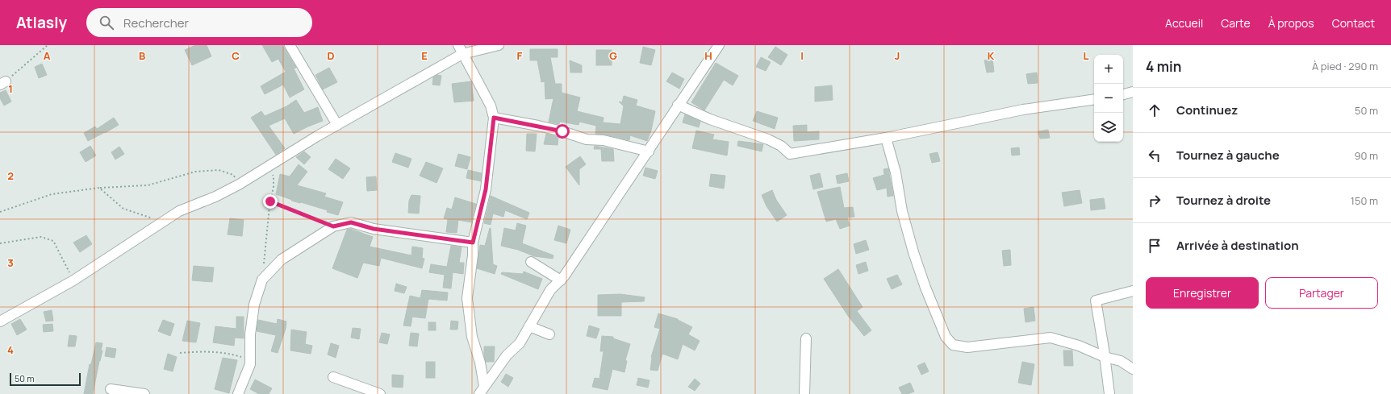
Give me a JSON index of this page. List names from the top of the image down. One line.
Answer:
{"scale_bar":"50 m","page":{"header":"Atlasly","search":"Rechercher","nav":["Accueil","Carte","À propos","Contact"],"heading":["4 min","À pied · 290 m"],"map_buttons":["+","−"],"list":[["Continuez","50 m"],["Tournez à gauche","90 m"],["Tournez à droite","150 m"],"Arrivée à destination"],"buttons":["Enregistrer","Partager"],"scale":"50 m"},"grid":{"columns":["A","B","C","D","E","F","G","H","I","J","K","L"],"rows":["1","2","3","4"]}}
